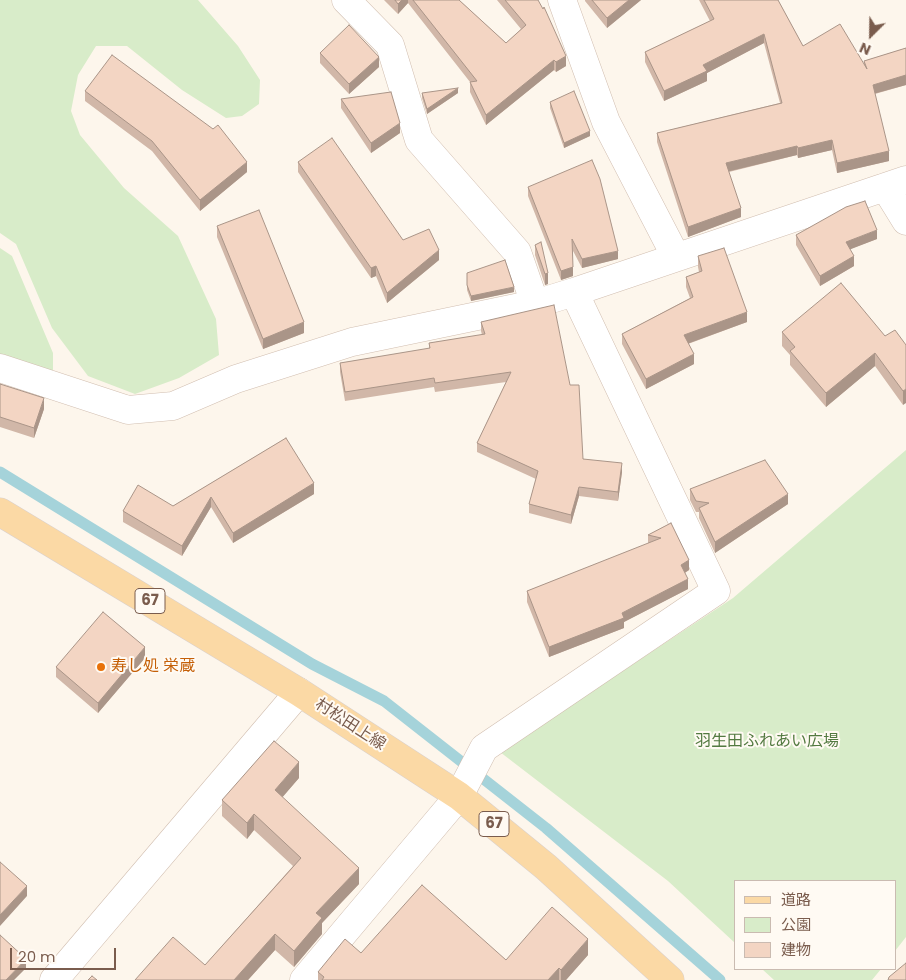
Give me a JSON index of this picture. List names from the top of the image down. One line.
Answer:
{"streets":{"main road":["67","村松田上線"]},"parks":["羽生田ふれあい広場"],"places":["寿し処 栄蔵"],"legend":["道路","公園","建物"],"scale_bar":"20 m","north":"bottom left"}
